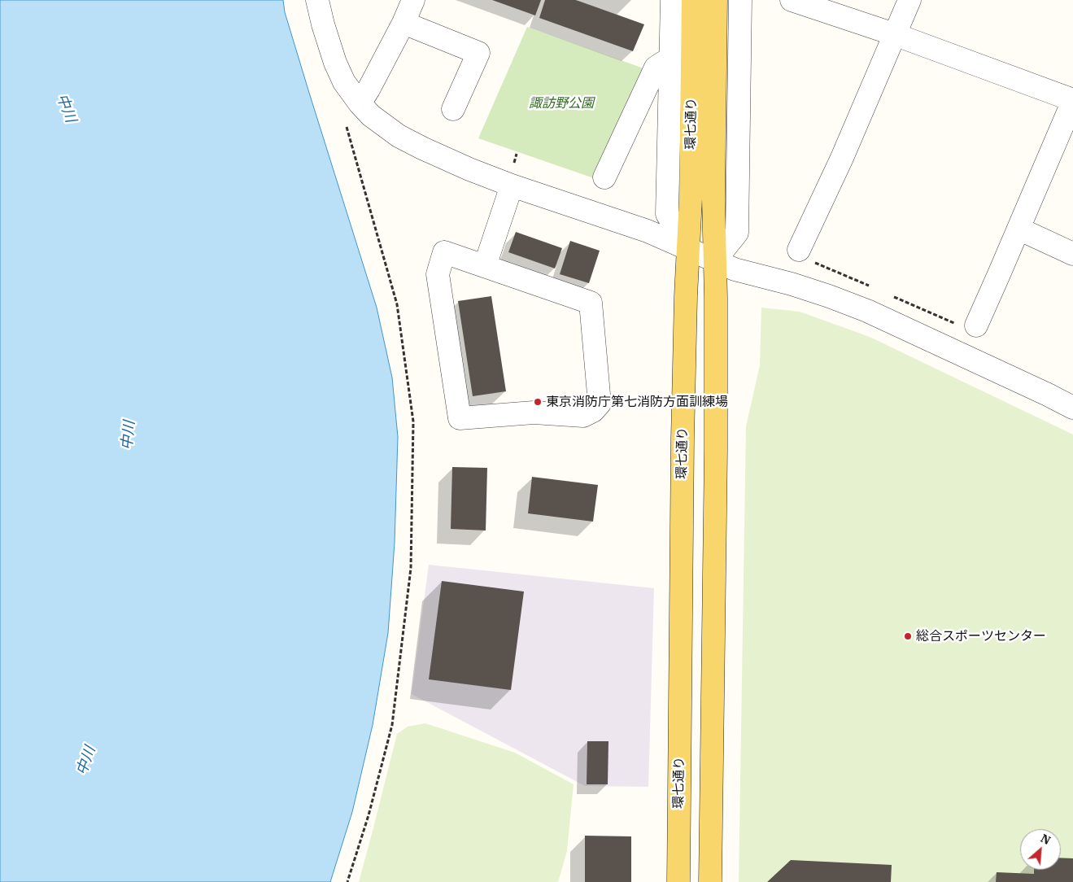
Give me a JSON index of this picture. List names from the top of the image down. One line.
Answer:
{"streets":{"main road":["環七通り"]},"water":["中川"],"parks":["諏訪野公園"],"places":["東京消防庁第七消防方面訓練場","総合スポーツセンター"],"north":"top right"}
